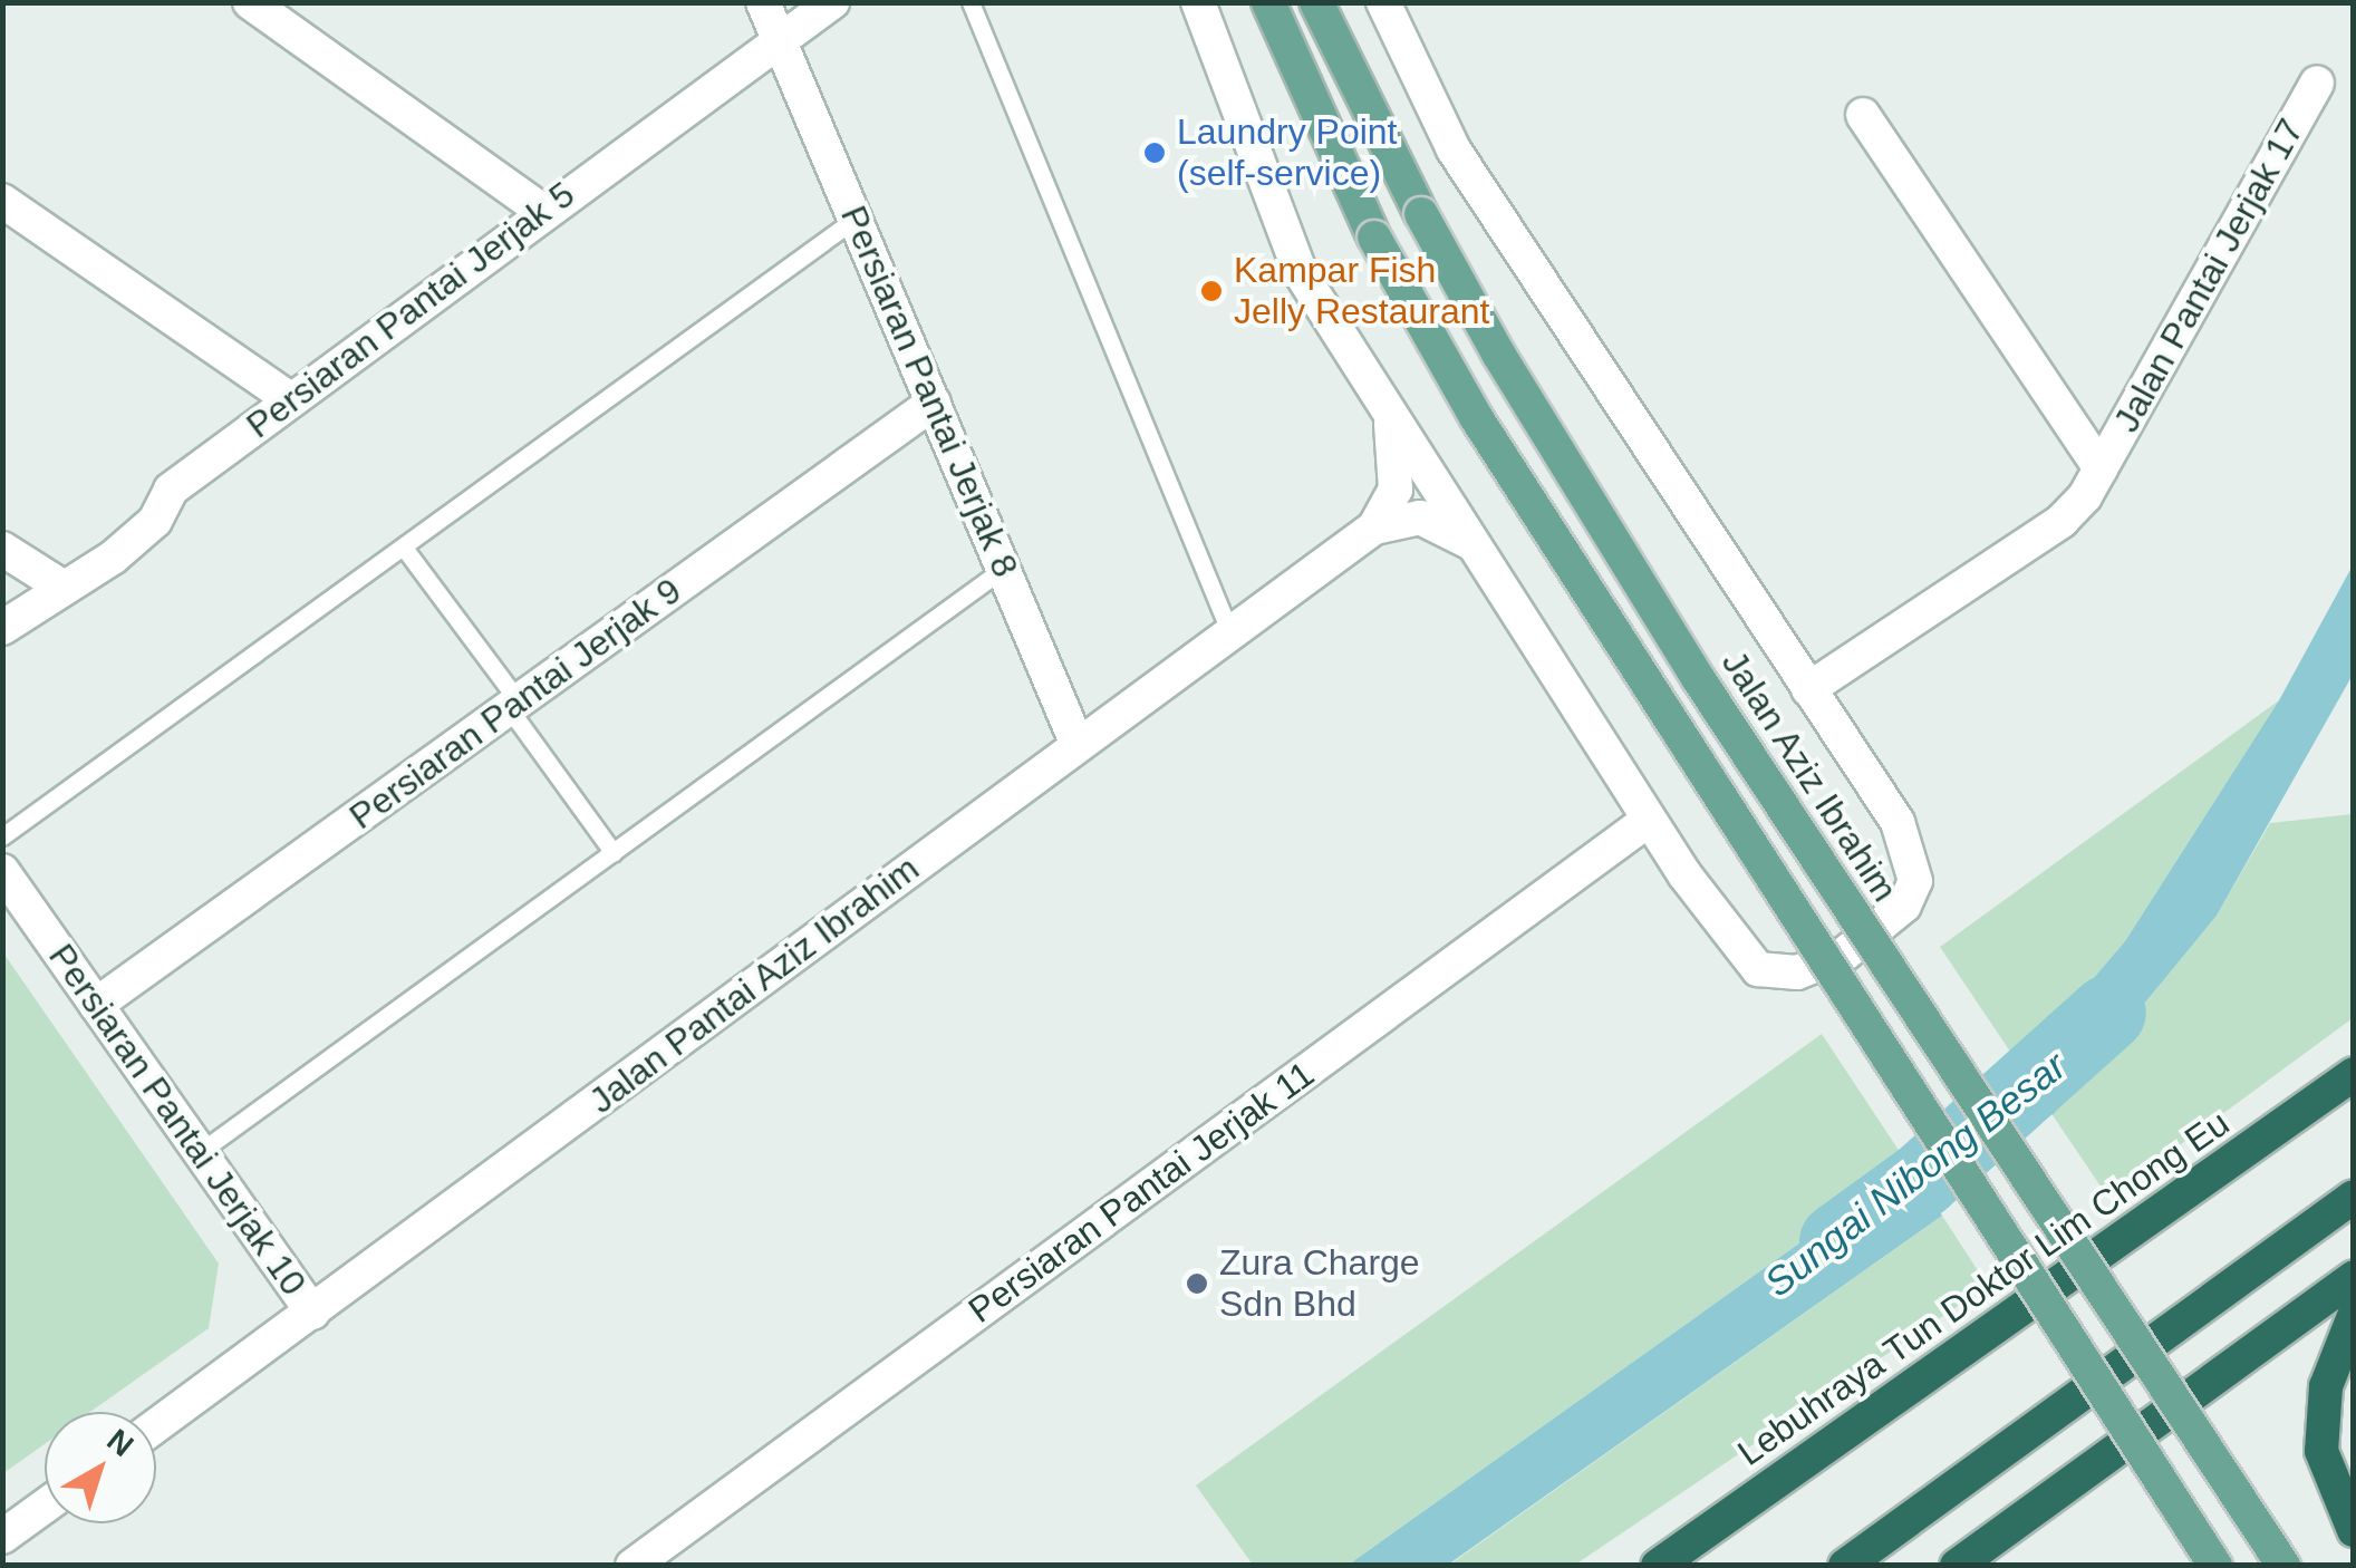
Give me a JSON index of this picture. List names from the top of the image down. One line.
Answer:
{"streets":{"highway":["Lebuhraya Tun Doktor Lim Chong Eu"],"main road":["Jalan Aziz Ibrahim"],"street":["Jalan Pantai Jerjak 17","Persiaran Pantai Jerjak 5","Persiaran Pantai Jerjak 8","Persiaran Pantai Jerjak 9","Jalan Pantai Aziz Ibrahim","Persiaran Pantai Jerjak 10","Persiaran Pantai Jerjak 11"]},"crossings":[["Persiaran Pantai Jerjak 5","Persiaran Pantai Jerjak 8"],["Persiaran Pantai Jerjak 8","Persiaran Pantai Jerjak 9"],["Persiaran Pantai Jerjak 8","Jalan Pantai Aziz Ibrahim"],["Persiaran Pantai Jerjak 9","Persiaran Pantai Jerjak 10"],["Jalan Pantai Aziz Ibrahim","Persiaran Pantai Jerjak 10"]],"water":["Sungai Nibong Besar"],"places":["Laundry Point (self-service)","Kampar Fish Jelly Restaurant","Zura Charge Sdn Bhd"],"north":"top right"}
